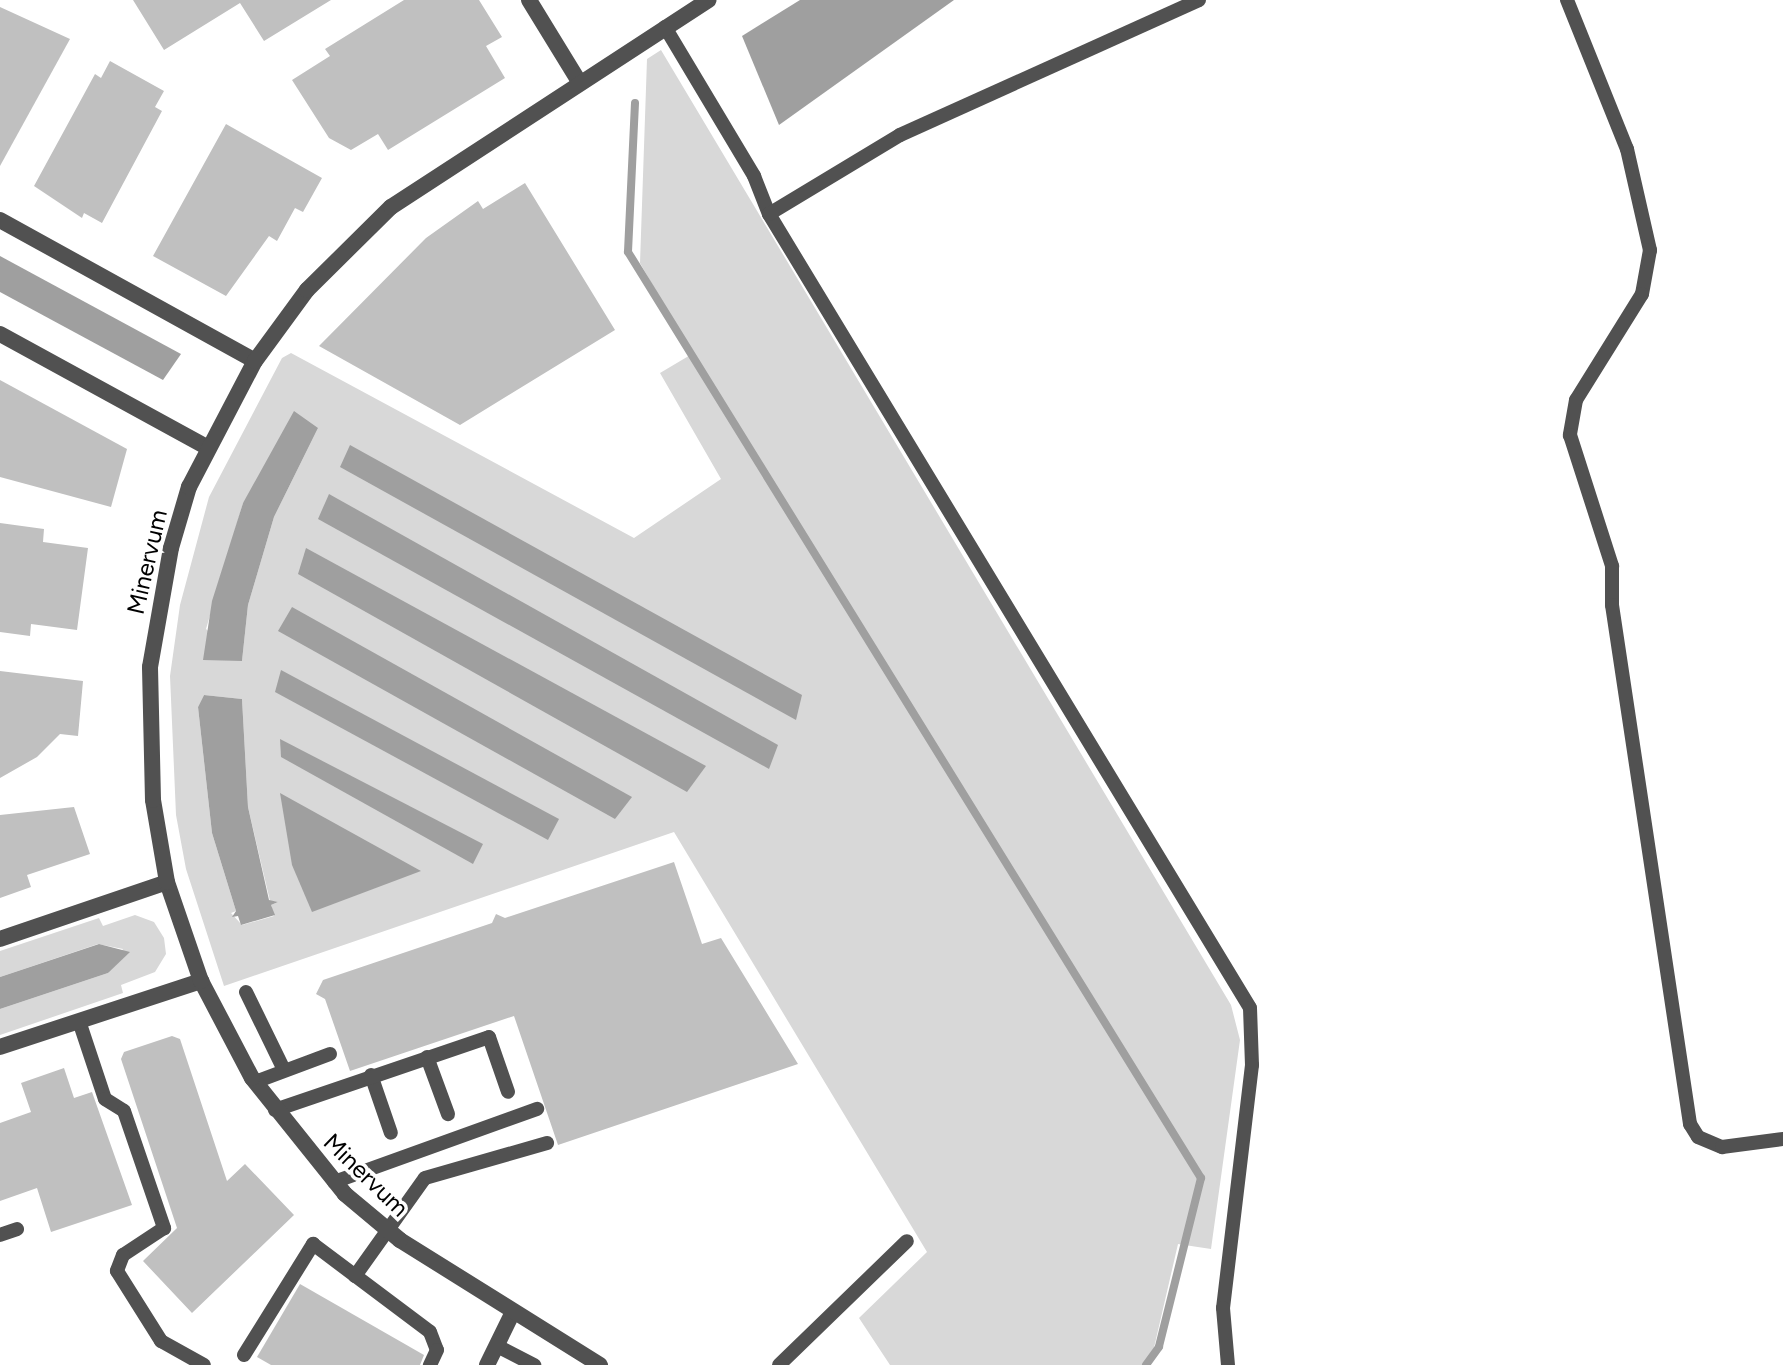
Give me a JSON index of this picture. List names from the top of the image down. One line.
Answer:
{"streets":{"street":["Minervum"]}}
